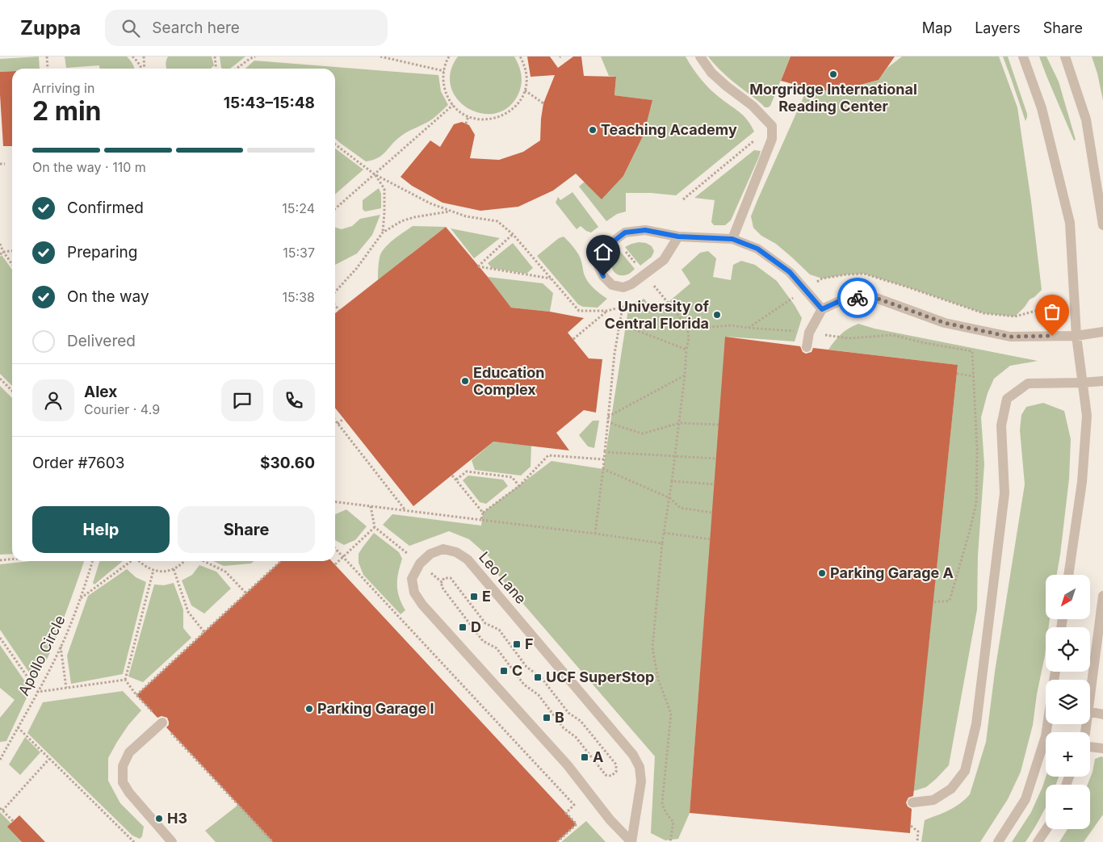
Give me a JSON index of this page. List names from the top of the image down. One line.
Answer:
{"streets":{"street":["Leo Lane"],"path":["Apollo Circle"]},"places":{"other":["Morgridge International Reading Center","Teaching Academy","University of Central Florida","Education Complex","Parking Garage A","Parking Garage I","H3"],"transit":["E","D","F","C","UCF SuperStop","B","A"]},"north":"bottom left","page":{"header":"Zuppa","search":"Search here","nav":["Map","Layers","Share"],"heading":["2 min","Arriving in","15:43–15:48"],"panel":["Alex","Courier · 4.9","Order #7603","$30.60"],"bar":"On the way · 110 m","list":[["Confirmed","15:24"],["Preparing","15:37"],["On the way","15:38"],"Delivered"],"buttons":["Help","Share"],"map_buttons":["+","−"]}}
